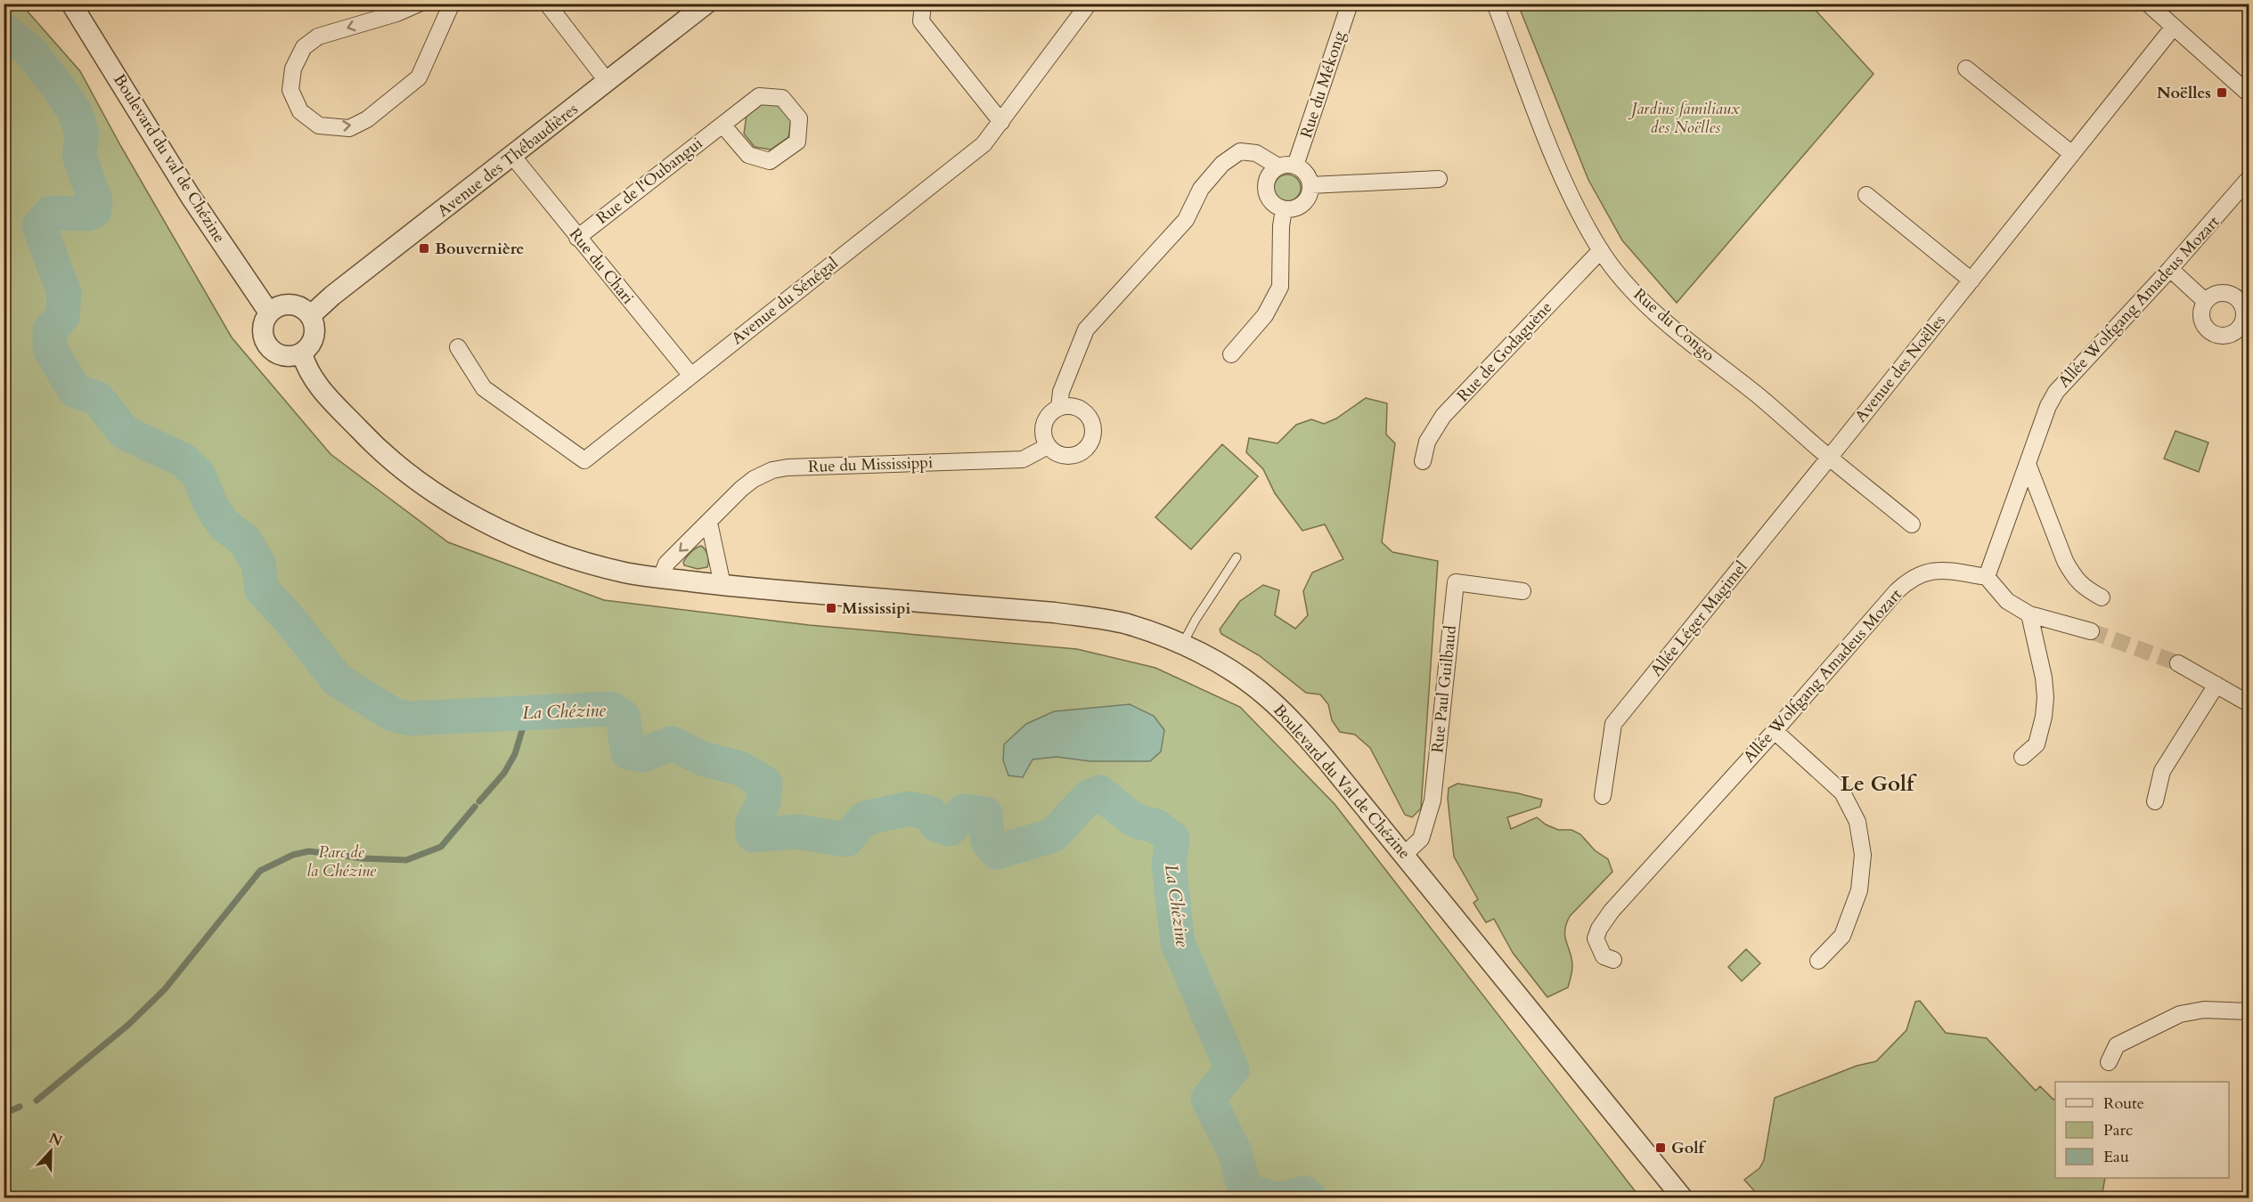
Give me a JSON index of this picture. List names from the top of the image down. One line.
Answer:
{"streets":{"street":["Rue du Mékong","Boulevard du val de Chézine","Avenue des Thébaudières","Rue de l'Oubangui","Rue du Chari","Avenue du Sénégal","Allée Wolfgang Amadeus Mozart","Rue du Congo","Rue de Godaguène","Avenue des Noëlles","Rue du Mississippi","Allée Léger Magimel","Rue Paul Guilbaud","Boulevard du Val de Chézine"]},"crossings":[["Boulevard du val de Chézine","Avenue des Thébaudières"],["Boulevard du val de Chézine","Boulevard du Val de Chézine"],["Avenue des Thébaudières","Rue du Chari"],["Avenue des Thébaudières","Boulevard du Val de Chézine"],["Rue de l'Oubangui","Rue du Chari"],["Rue du Chari","Avenue du Sénégal"],["Rue du Congo","Rue de Godaguène"],["Rue du Congo","Avenue des Noëlles"],["Rue du Congo","Allée Léger Magimel"],["Avenue des Noëlles","Allée Léger Magimel"],["Rue du Mississippi","Boulevard du Val de Chézine"],["Rue Paul Guilbaud","Boulevard du Val de Chézine"]],"districts":["Le Golf"],"water":["La Chézine"],"parks":["Jardins familiaux des Noëlles","Parc de la Chézine"],"places":{"transit":["Noëlles","Bouvernière","Mississipi","Golf"]},"legend":["Route","Parc","Eau"],"north":"top"}
